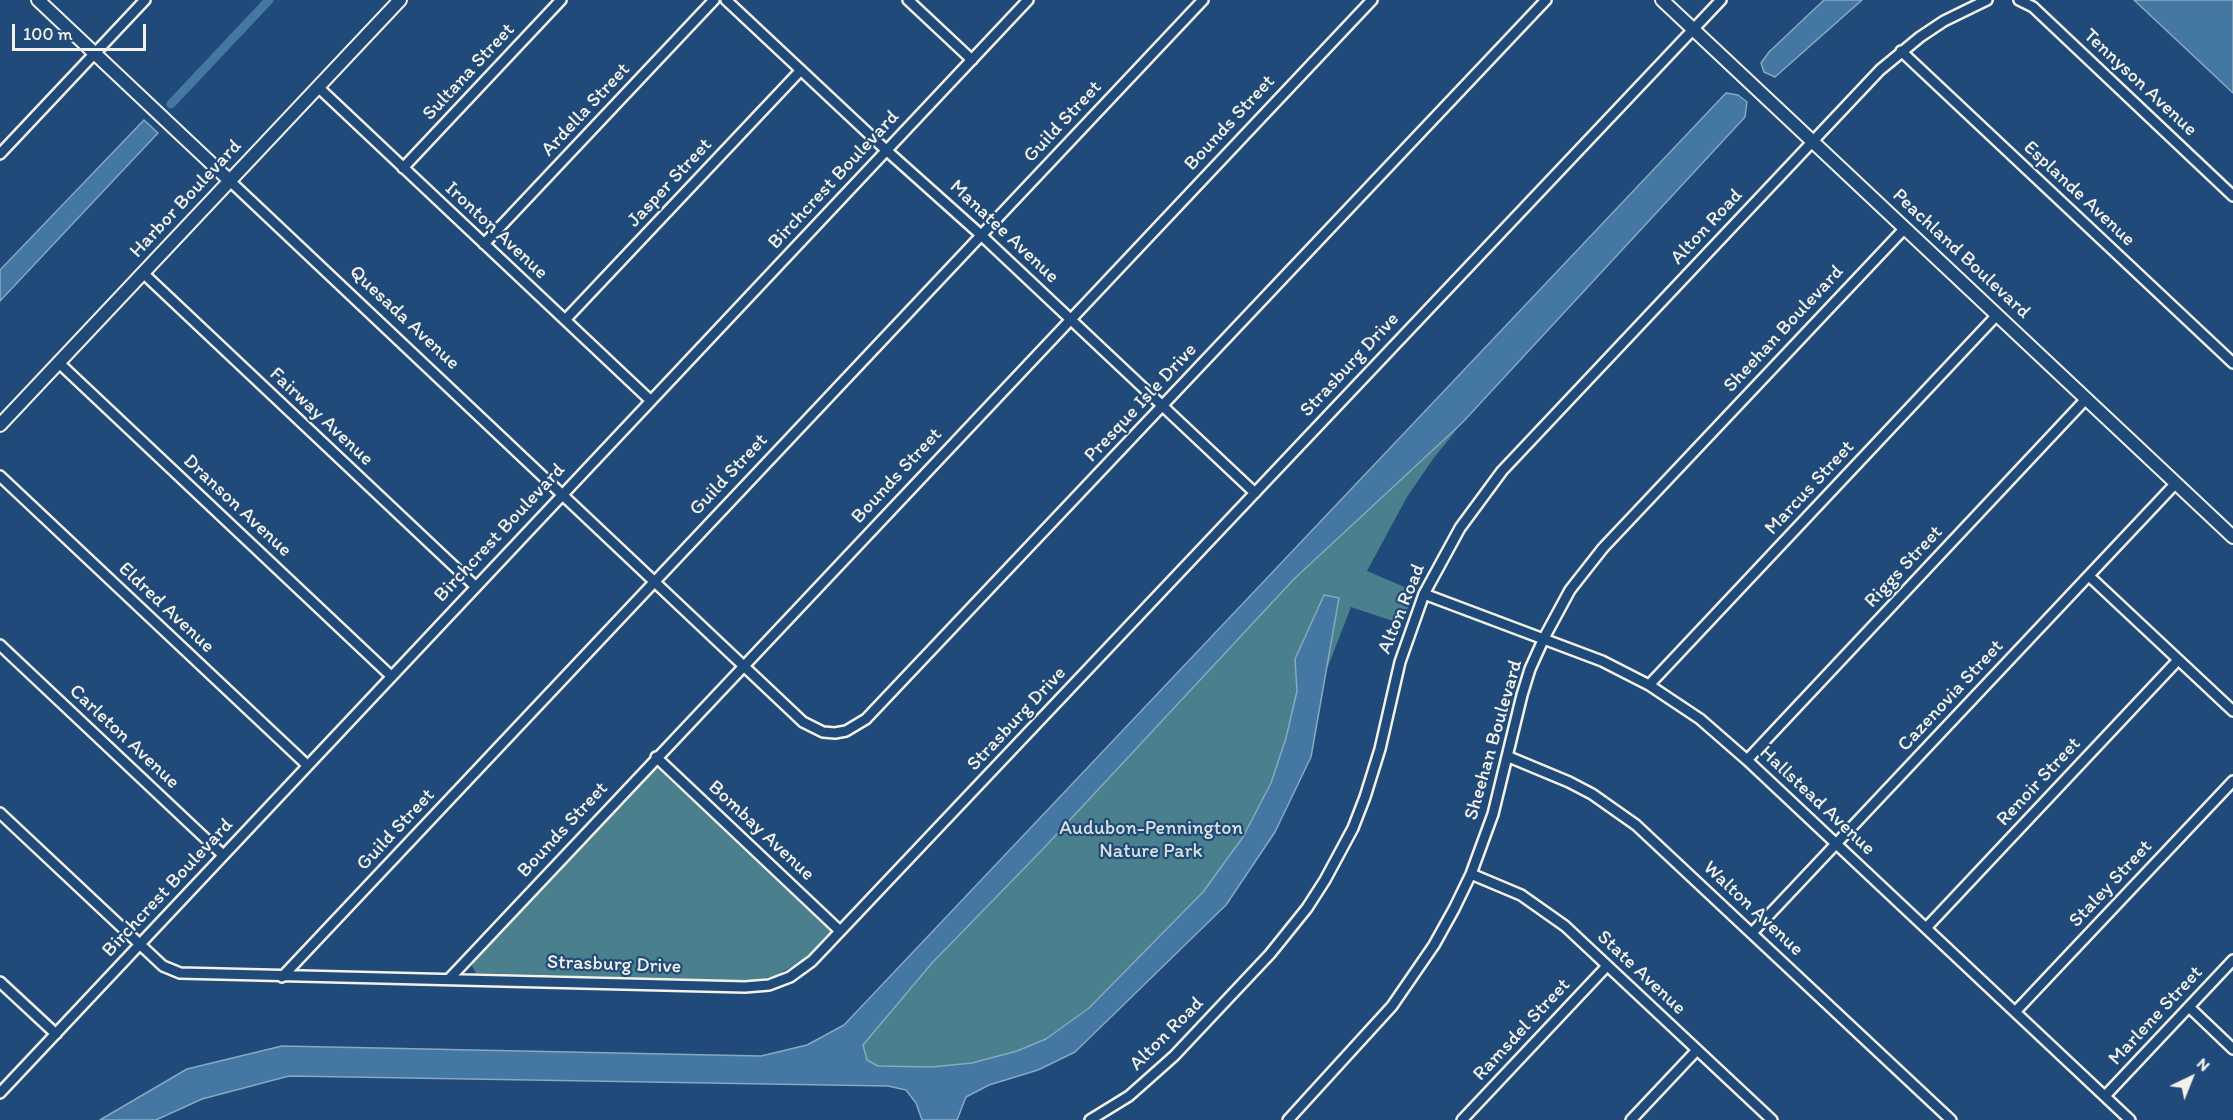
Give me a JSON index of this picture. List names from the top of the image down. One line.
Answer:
{"streets":{"street":["Sultana Street","Tennyson Avenue","Ardella Street","Guild Street","Bounds Street","Birchcrest Boulevard","Jasper Street","Esplande Avenue","Harbor Boulevard","Alton Road","Ironton Avenue","Manatee Avenue","Peachland Boulevard","Quesada Avenue","Sheehan Boulevard","Strasburg Drive","Presque Isle Drive","Fairway Avenue","Marcus Street","Dranson Avenue","Riggs Street","Eldred Avenue","Cazenovia Street","Carleton Avenue","Renoir Street","Hallstead Avenue","Bombay Avenue","Staley Street","Walton Avenue","State Avenue","Marlene Street","Ramsdel Street"]},"crossings":[["Sultana Street","Ironton Avenue"],["Ardella Street","Ironton Avenue"],["Guild Street","Manatee Avenue"],["Guild Street","Quesada Avenue"],["Guild Street","Strasburg Drive"],["Bounds Street","Manatee Avenue"],["Bounds Street","Quesada Avenue"],["Bounds Street","Strasburg Drive"],["Bounds Street","Presque Isle Drive"],["Bounds Street","Bombay Avenue"],["Birchcrest Boulevard","Ironton Avenue"],["Birchcrest Boulevard","Manatee Avenue"],["Birchcrest Boulevard","Quesada Avenue"],["Birchcrest Boulevard","Strasburg Drive"],["Birchcrest Boulevard","Fairway Avenue"],["Birchcrest Boulevard","Dranson Avenue"],["Birchcrest Boulevard","Eldred Avenue"],["Birchcrest Boulevard","Carleton Avenue"],["Jasper Street","Ironton Avenue"],["Jasper Street","Manatee Avenue"],["Harbor Boulevard","Ironton Avenue"],["Harbor Boulevard","Quesada Avenue"],["Harbor Boulevard","Fairway Avenue"],["Harbor Boulevard","Dranson Avenue"],["Alton Road","Peachland Boulevard"],["Alton Road","Hallstead Avenue"],["Manatee Avenue","Strasburg Drive"],["Manatee Avenue","Presque Isle Drive"],["Peachland Boulevard","Sheehan Boulevard"],["Peachland Boulevard","Strasburg Drive"],["Peachland Boulevard","Marcus Street"],["Peachland Boulevard","Riggs Street"],["Peachland Boulevard","Cazenovia Street"],["Quesada Avenue","Presque Isle Drive"],["Sheehan Boulevard","Hallstead Avenue"],["Sheehan Boulevard","Walton Avenue"],["Sheehan Boulevard","State Avenue"],["Strasburg Drive","Bombay Avenue"],["Marcus Street","Hallstead Avenue"],["Riggs Street","Hallstead Avenue"],["Cazenovia Street","Hallstead Avenue"],["Cazenovia Street","Walton Avenue"],["Renoir Street","Hallstead Avenue"],["Hallstead Avenue","Staley Street"],["Hallstead Avenue","Marlene Street"],["State Avenue","Ramsdel Street"]],"parks":["Audubon-Pennington Nature Park"],"scale_bar":"100 m","north":"top right"}
